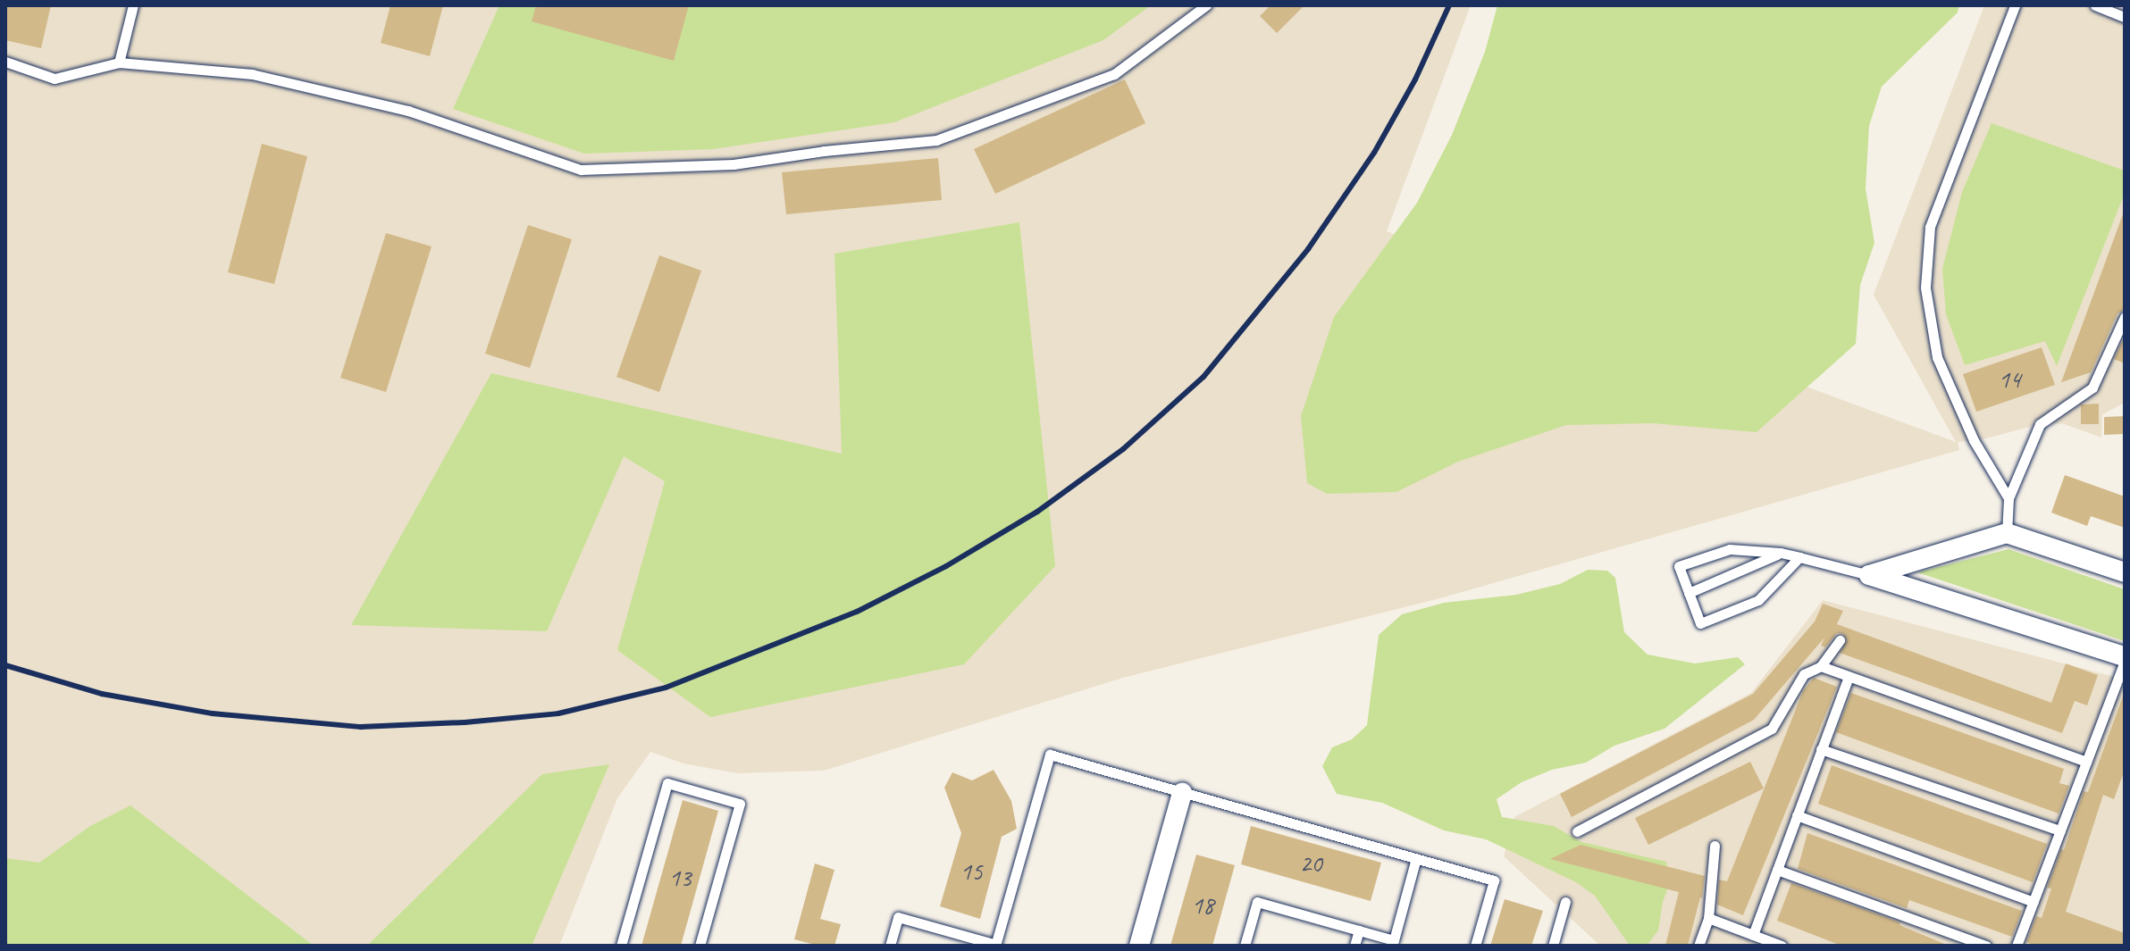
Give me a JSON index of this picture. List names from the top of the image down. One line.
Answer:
{"house_numbers":["14","20","15","13","18"]}
